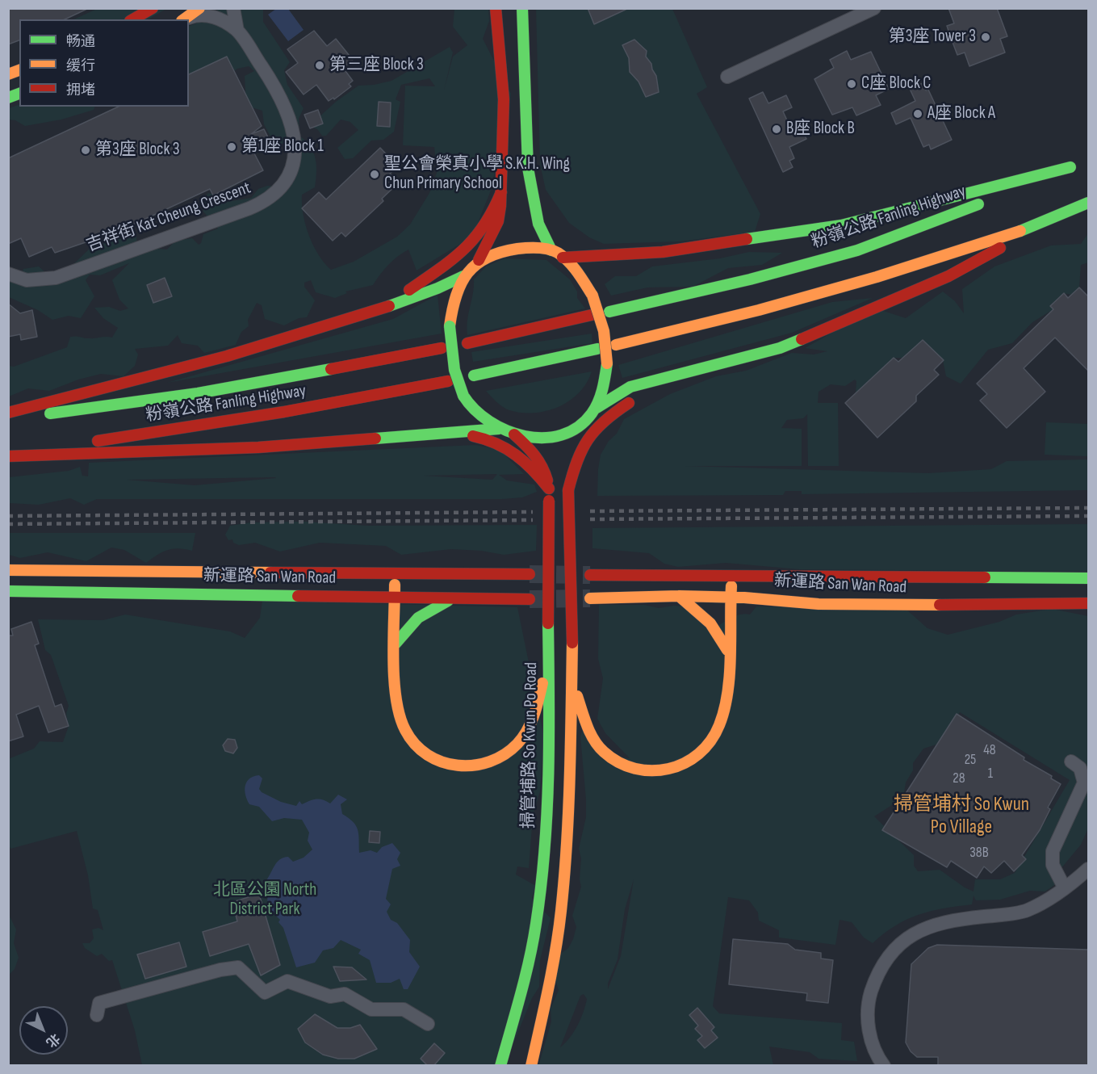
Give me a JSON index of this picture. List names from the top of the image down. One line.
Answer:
{"streets":{"main road":["粉嶺公路 Fanling Highway","新運路 San Wan Road","掃管埔路 So Kwun Po Road"],"street":["吉祥街 Kat Cheung Crescent"]},"districts":["掃管埔村 So Kwun Po Village"],"parks":["北區公園 North District Park"],"places":["第3座 Tower 3","第三座 Block 3","C座 Block C","A座 Block A","B座 Block B","第1座 Block 1","第3座 Block 3","聖公會榮真小學 S.K.H. Wing Chun Primary School"],"house_numbers":["48","25","1","28","38B"],"legend":["畅通","缓行","拥堵"],"north":"bottom right"}
